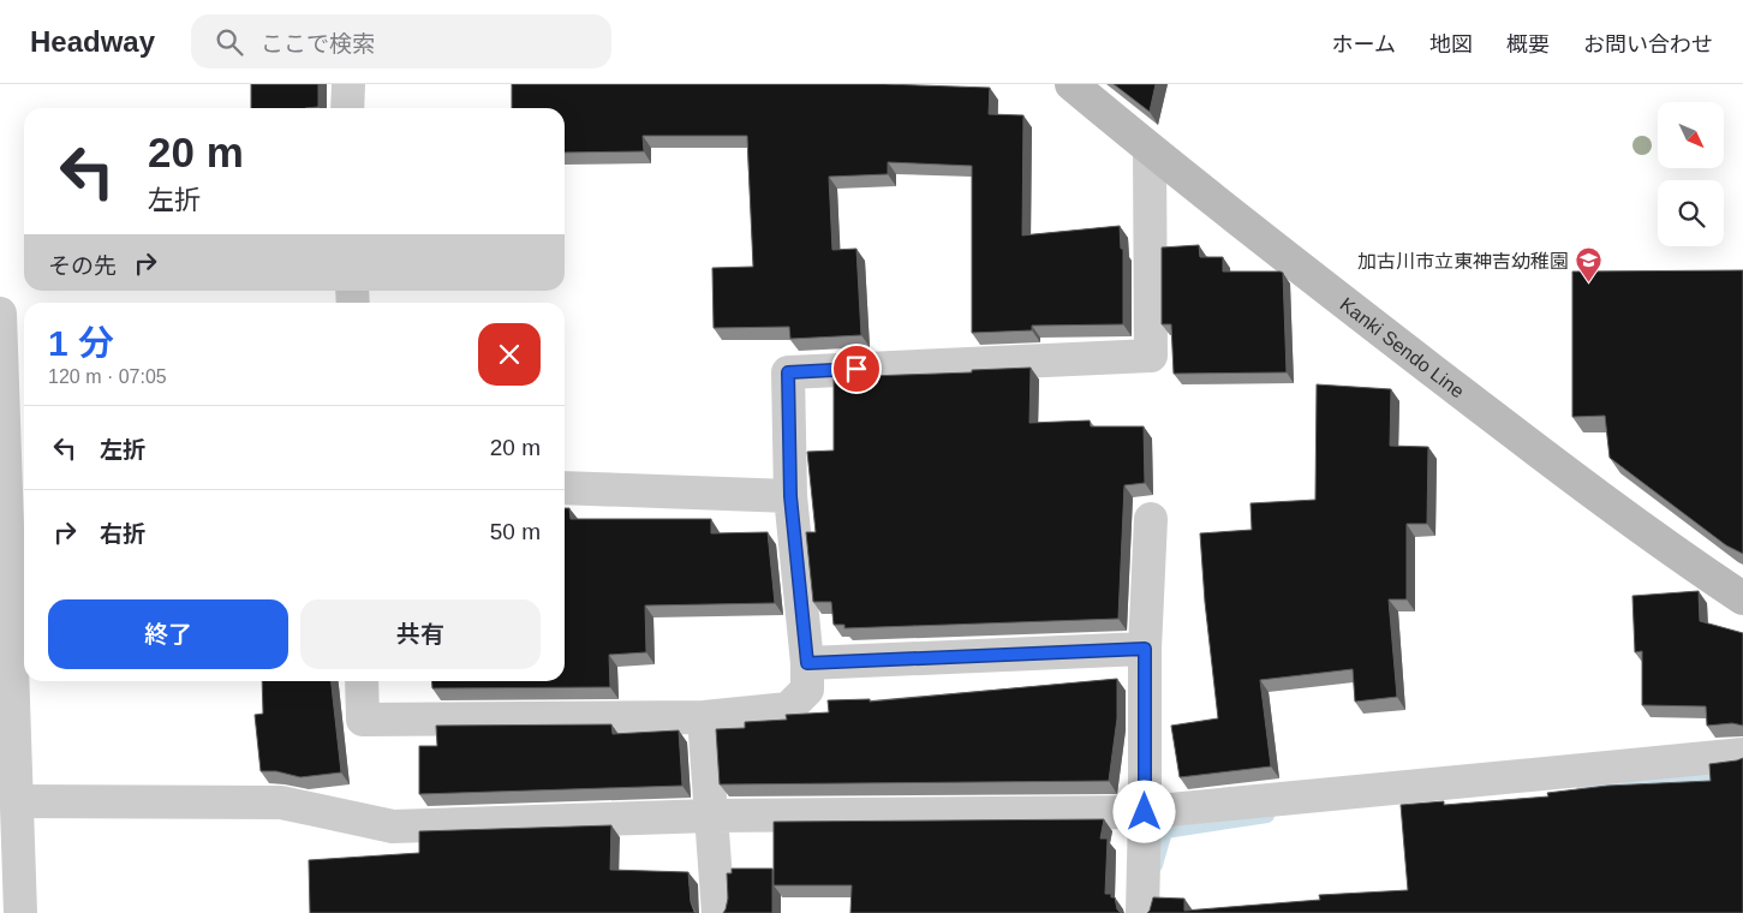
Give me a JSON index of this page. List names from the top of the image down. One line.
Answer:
{"streets":{"main road":["Kanki Sendo Line"]},"places":{"school or university":["加古川市立東神吉幼稚園"]},"north":"bottom right","page":{"header":"Headway","search":"ここで検索","nav":["ホーム","地図","概要","お問い合わせ"],"turn":["20 m","左折"],"then":"その先","heading":["1 分","120 m · 07:05"],"list":[{"name":"左折","value":"20 m"},{"name":"右折","value":"50 m"}],"buttons":["終了","共有"]}}
